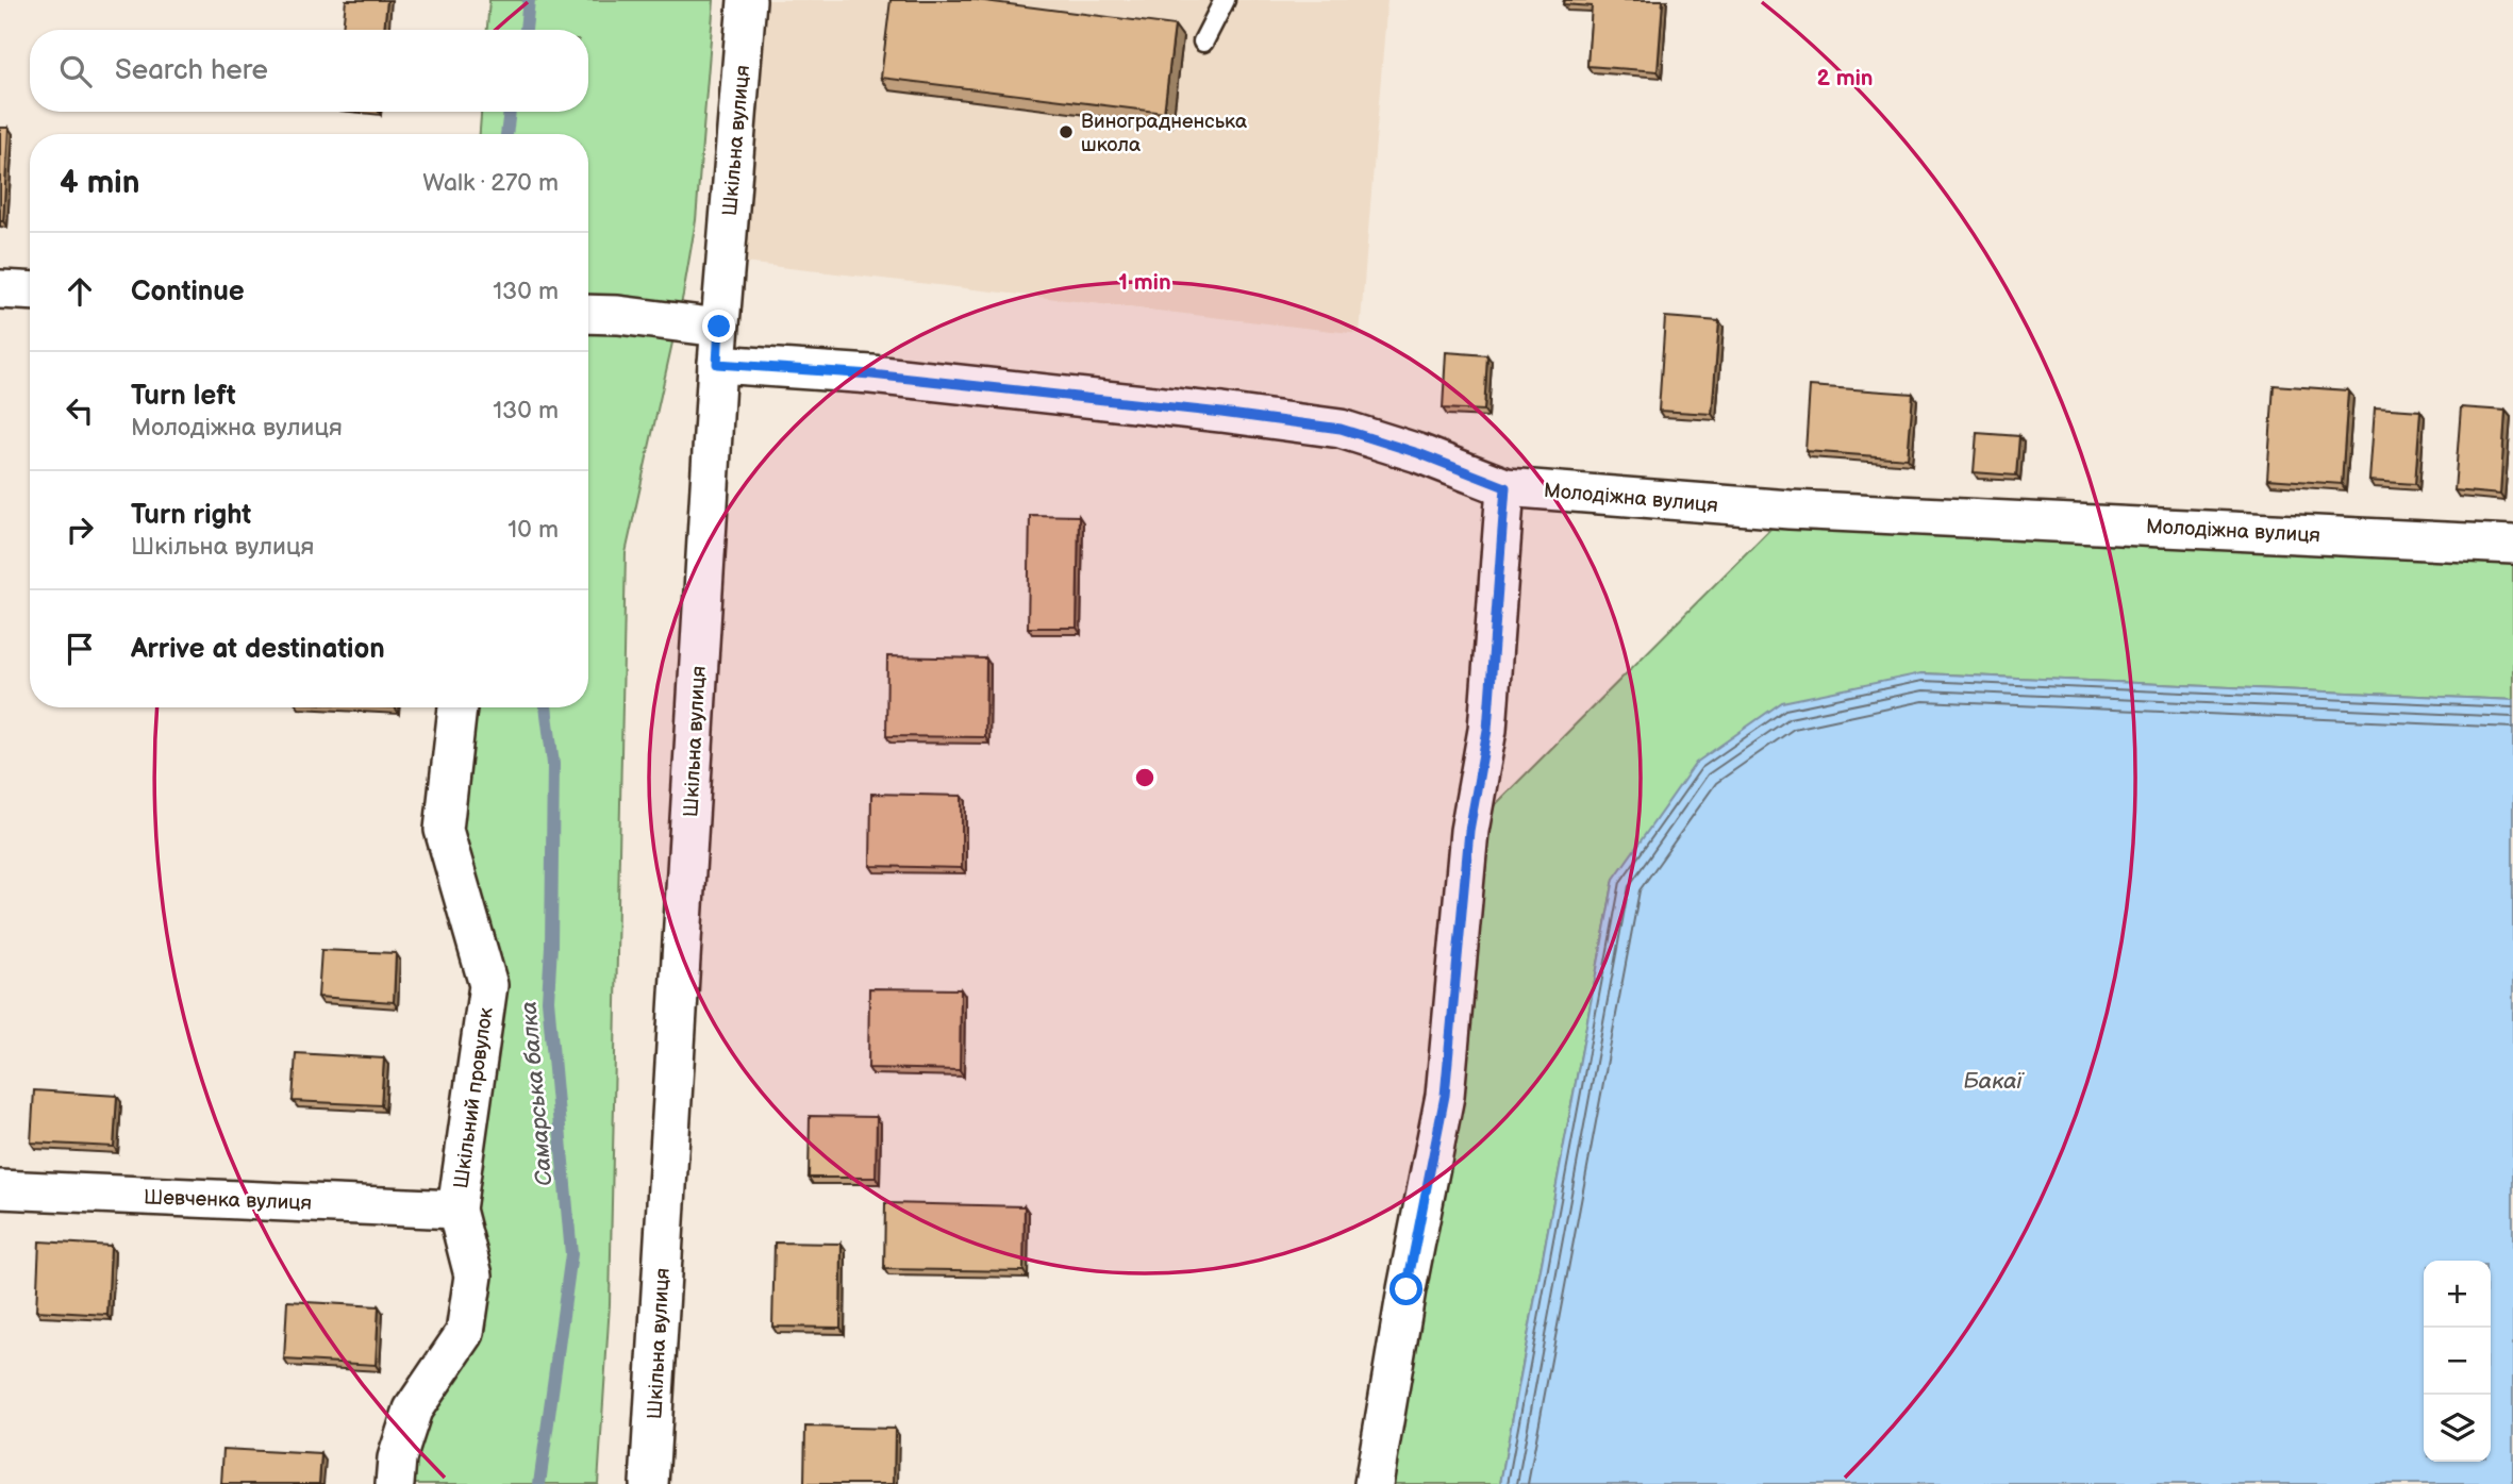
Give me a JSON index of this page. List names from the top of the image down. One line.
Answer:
{"streets":{"street":["Шкільна вулиця","Молодіжна вулиця","Шкільний провулок","Шевченка вулиця"]},"crossings":[["Шкільна вулиця","Молодіжна вулиця"],["Шкільний провулок","Шевченка вулиця"]],"water":["Бакаї","Самарська балка"],"places":["Виноградненська школа"],"page":{"search":"Search here","heading":["4 min","Walk · 270 m"],"list":[["Continue","130 m"],["Turn left","Молодіжна вулиця","130 m"],["Turn right","Шкільна вулиця","10 m"],"Arrive at destination"],"map_buttons":["+","−"]},"rings":["2 min","1 min"]}
